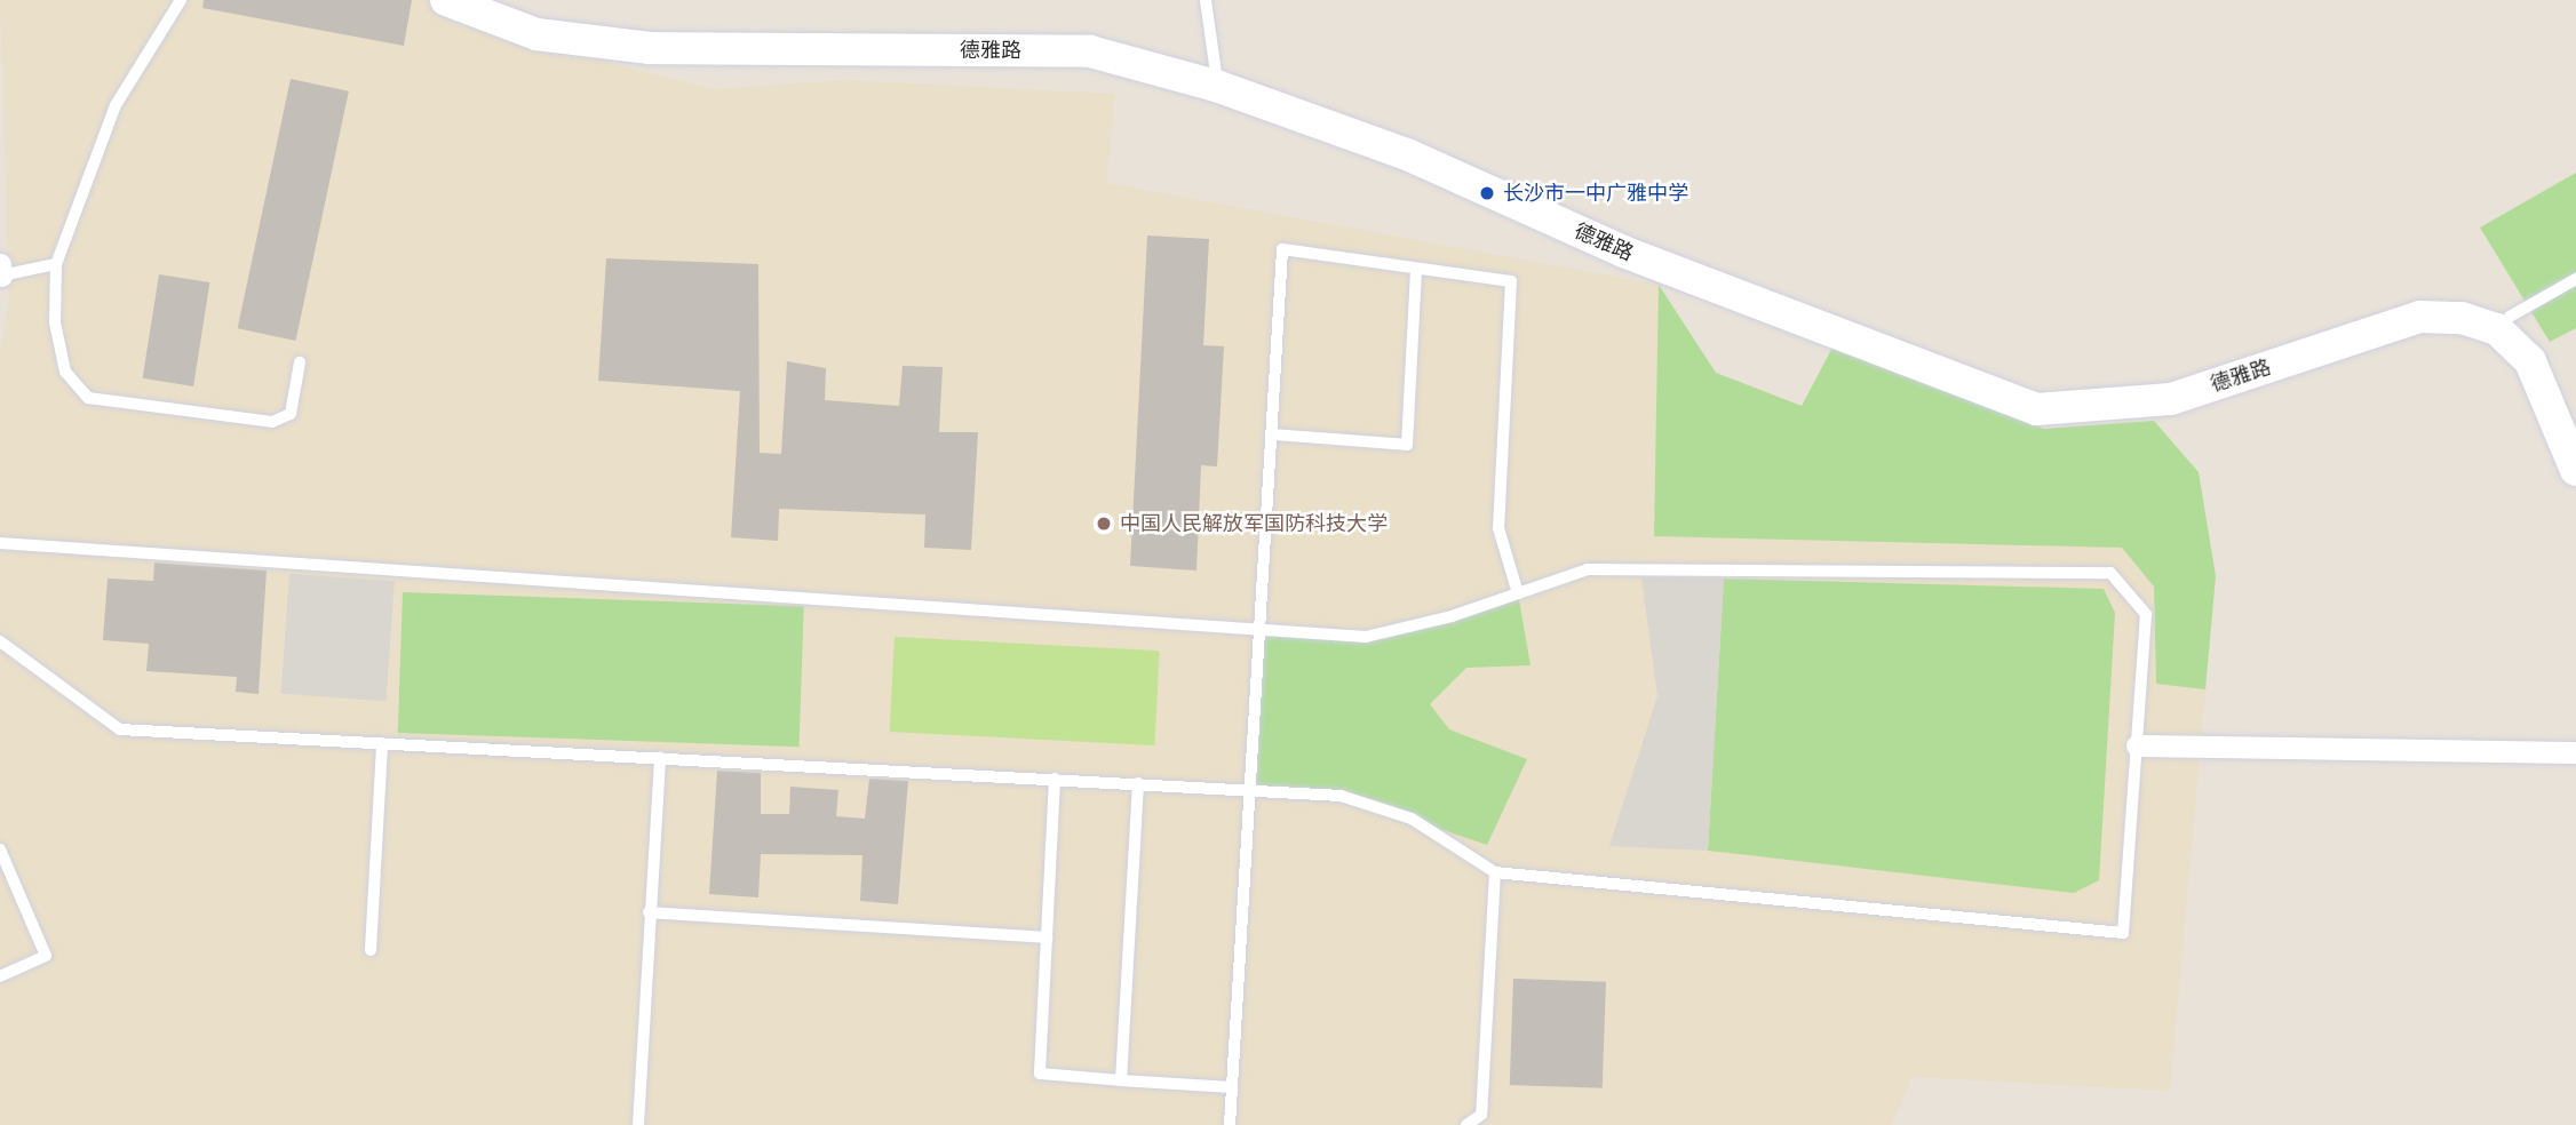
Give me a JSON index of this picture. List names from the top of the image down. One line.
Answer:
{"streets":{"street":["德雅路"]},"places":["长沙市一中广雅中学","中国人民解放军国防科技大学"]}
